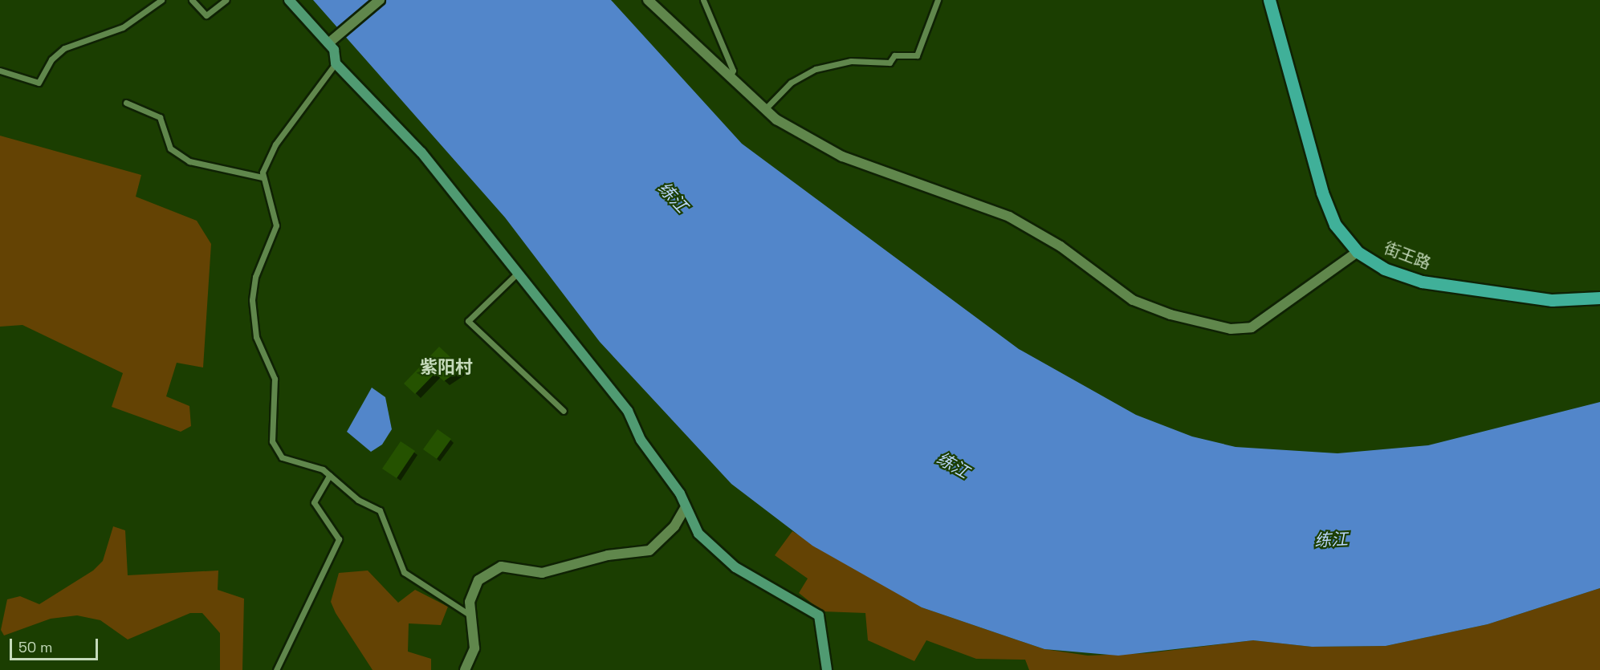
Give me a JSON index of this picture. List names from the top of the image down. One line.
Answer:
{"streets":{"main road":["街王路"]},"districts":["紫阳村"],"water":["练江"],"scale_bar":"50 m"}
